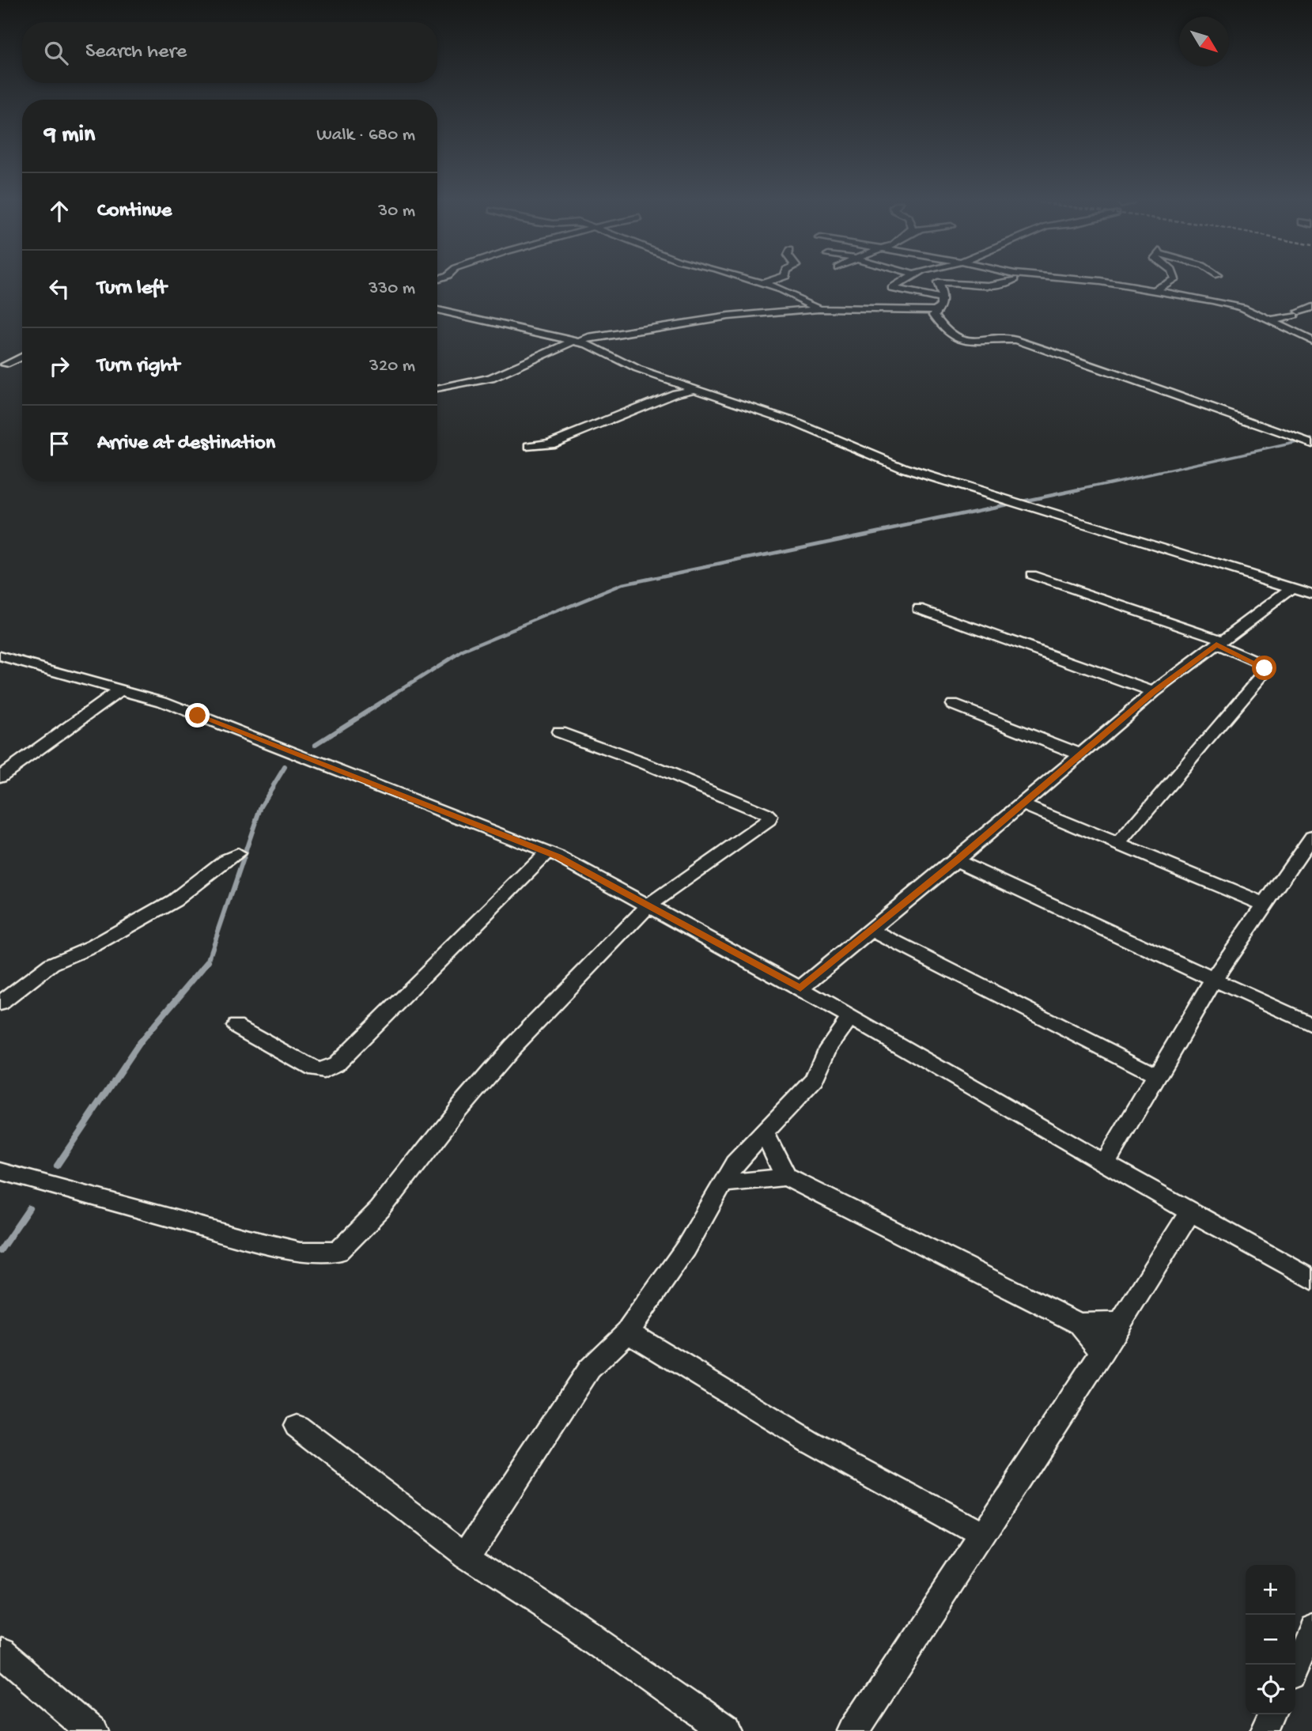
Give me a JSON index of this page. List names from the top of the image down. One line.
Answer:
{"north":"bottom right","page":{"search":"Search here","heading":["9 min","Walk · 680 m"],"list":[["Continue","30 m"],["Turn left","330 m"],["Turn right","320 m"],"Arrive at destination"],"map_buttons":["+","−"]}}
